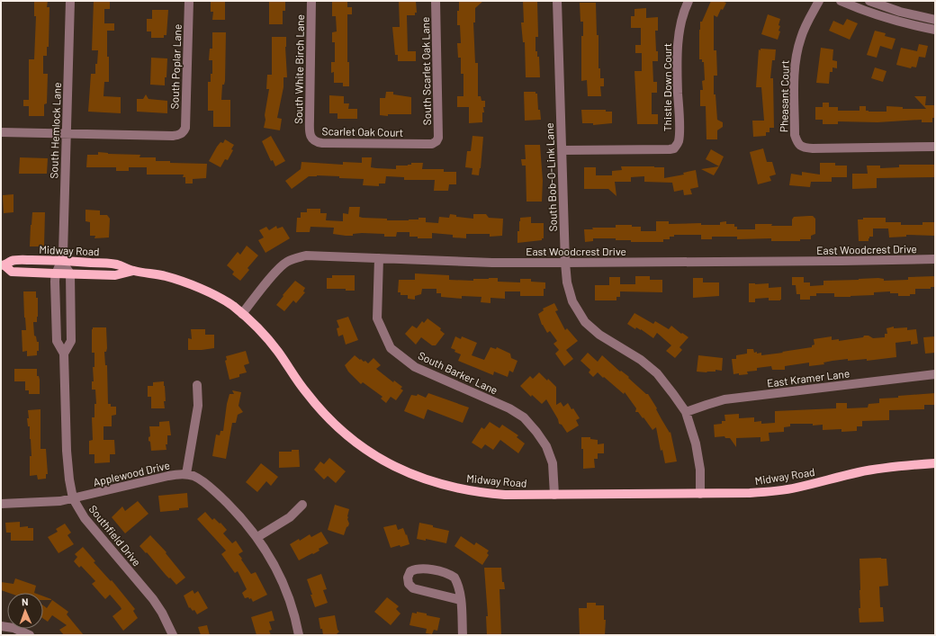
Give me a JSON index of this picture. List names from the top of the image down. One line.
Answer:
{"streets":{"main road":["Midway Road"],"street":["South Poplar Lane","South White Birch Lane","South Scarlet Oak Lane","Thistle Down Court","Pheasant Court","South Hemlock Lane","Scarlet Oak Court","South Bob-O-Link Lane","East Woodcrest Drive","South Barker Lane","East Kramer Lane","Applewood Drive","Southfield Drive"]},"crossings":[["South Poplar Lane","South Hemlock Lane"],["South White Birch Lane","Scarlet Oak Court"],["South Scarlet Oak Lane","Scarlet Oak Court"],["Thistle Down Court","South Bob-O-Link Lane"],["South Hemlock Lane","Midway Road"],["South Bob-O-Link Lane","East Woodcrest Drive"],["South Bob-O-Link Lane","Midway Road"],["South Bob-O-Link Lane","East Kramer Lane"],["East Woodcrest Drive","Midway Road"],["East Woodcrest Drive","South Barker Lane"],["Midway Road","South Barker Lane"],["Midway Road","Southfield Drive"],["Applewood Drive","Southfield Drive"]],"north":"top"}
